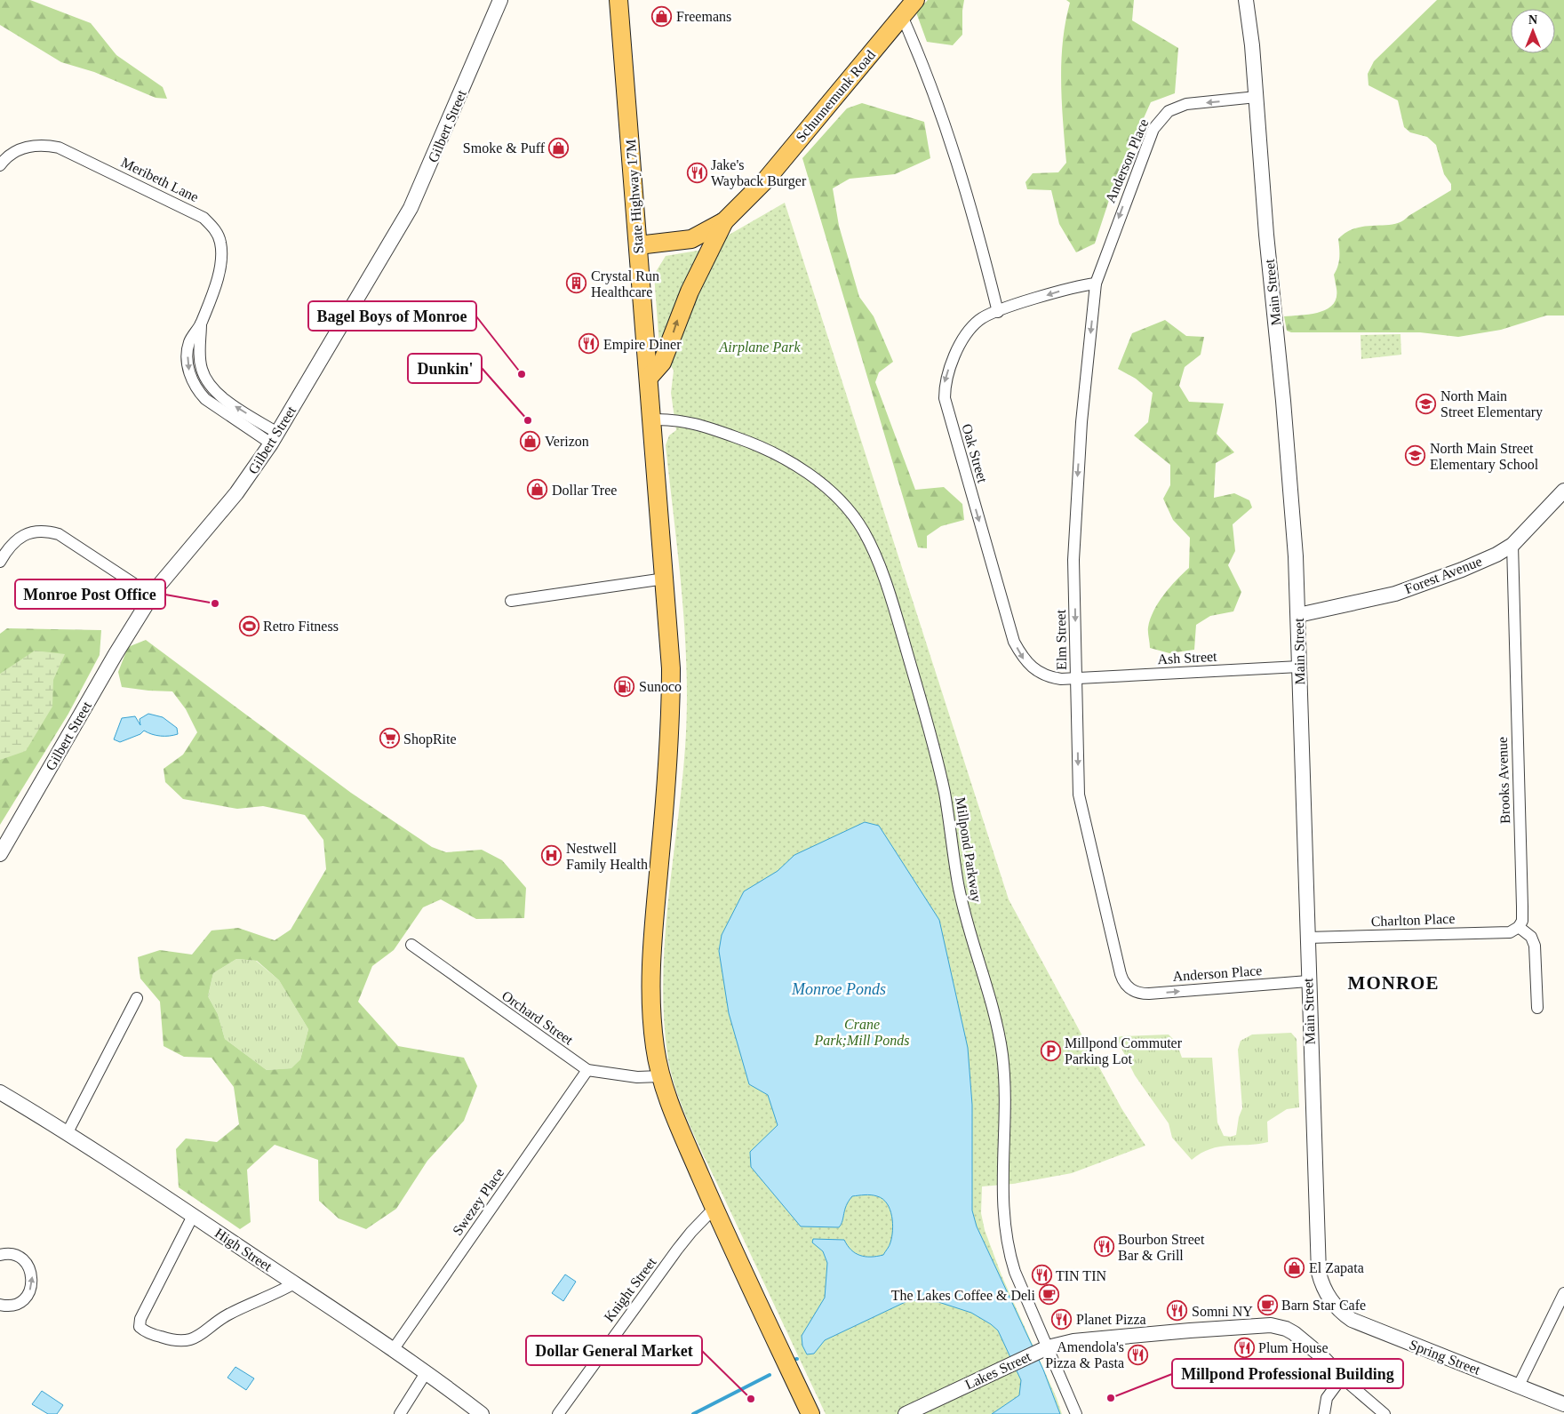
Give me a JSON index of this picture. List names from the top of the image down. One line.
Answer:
{"streets":{"main road":["Schunnemunk Road","State Highway 17M"],"street":["Gilbert Street","Anderson Place","Meribeth Lane","Main Street","Oak Street","Forest Avenue","Elm Street","Ash Street","Brooks Avenue","Millpond Parkway","Charlton Place","Orchard Street","Swezey Place","High Street","Knight Street","Spring Street","Lakes Street"]},"crossings":[["Schunnemunk Road","State Highway 17M"],["Gilbert Street","Meribeth Lane"],["Anderson Place","Main Street"],["Anderson Place","Oak Street"],["Anderson Place","Elm Street"],["State Highway 17M","Millpond Parkway"],["State Highway 17M","Orchard Street"],["State Highway 17M","Knight Street"],["Main Street","Forest Avenue"],["Main Street","Ash Street"],["Main Street","Charlton Place"],["Main Street","Spring Street"],["Oak Street","Elm Street"],["Oak Street","Ash Street"],["Forest Avenue","Brooks Avenue"],["Elm Street","Ash Street"],["Brooks Avenue","Charlton Place"],["Millpond Parkway","Lakes Street"],["Orchard Street","Swezey Place"],["Swezey Place","High Street"]],"one_way":["Elm Street"],"districts":["MONROE"],"water":["Monroe Ponds"],"parks":["Airplane Park","Crane Park;Mill Ponds"],"places":{"shop":["Freemans","Smoke & Puff","Verizon","Dollar Tree","El Zapata"],"restaurant":["Jake's Wayback Burger","Empire Diner","Bourbon Street Bar & Grill","TIN TIN","Somni NY","Planet Pizza","Plum House","Amendola's Pizza & Pasta"],"building":["Crystal Run Healthcare"],"other":["Bagel Boys of Monroe","Dunkin'","Monroe Post Office","Millpond Professional Building","Dollar General Market"],"school or university":["North Main Street Elementary","North Main Street Elementary School"],"sports":["Retro Fitness"],"fuel station":["Sunoco"],"supermarket":["ShopRite"],"hospital":["Nestwell Family Health"],"parking":["Millpond Commuter Parking Lot"],"cafe":["The Lakes Coffee & Deli","Barn Star Cafe"]},"north":"top"}
